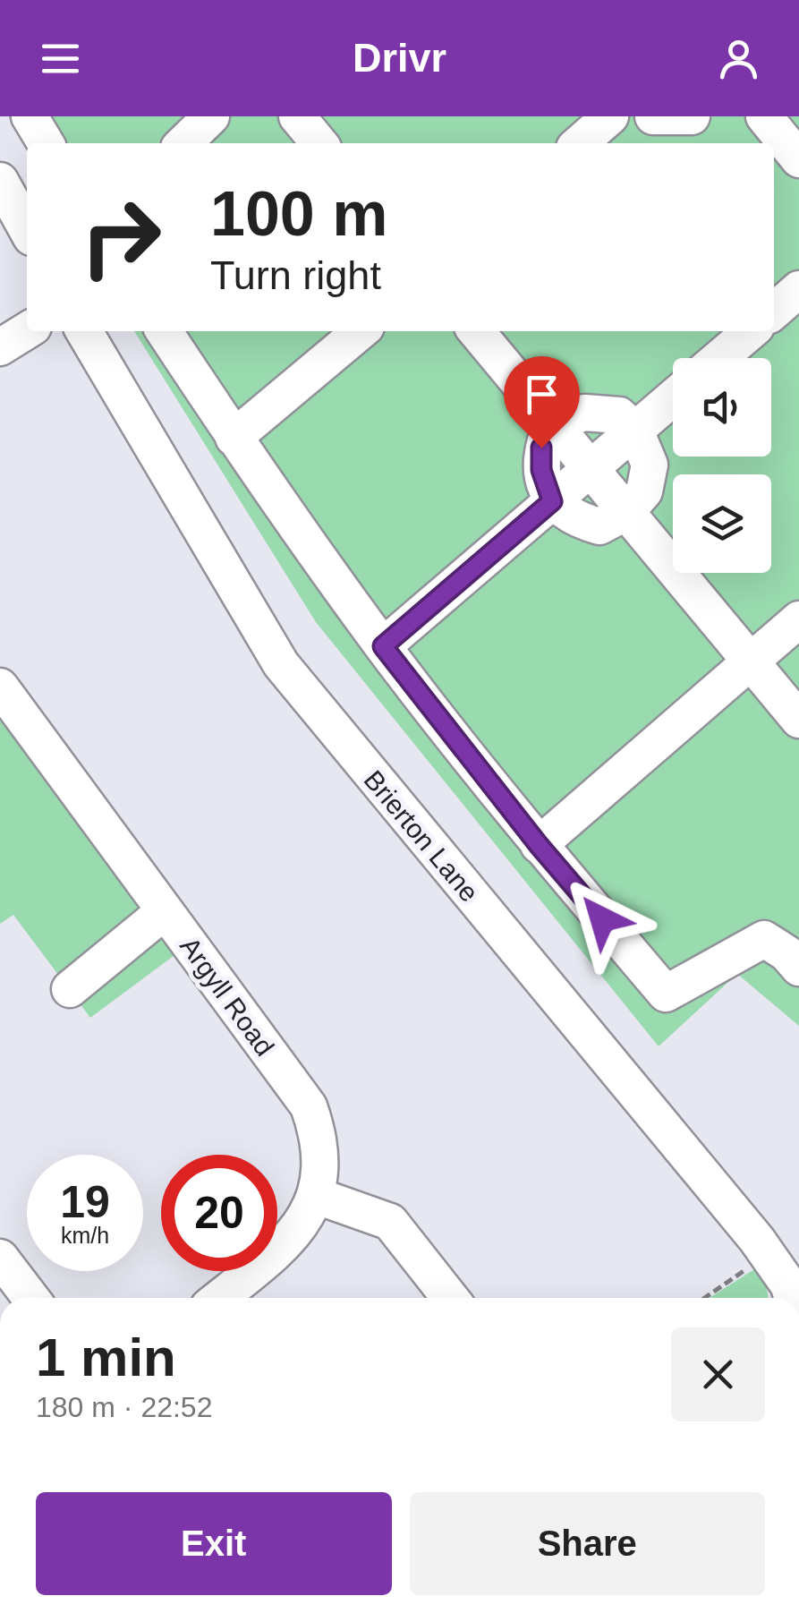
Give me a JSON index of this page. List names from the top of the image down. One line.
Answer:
{"streets":{"street":["Brierton Lane","Argyll Road"]},"page":{"header":"Drivr","turn":["100 m","Turn right"],"speed":"19 km/h","limit":"20","heading":["1 min","180 m · 22:52"],"buttons":["Exit","Share"]}}
